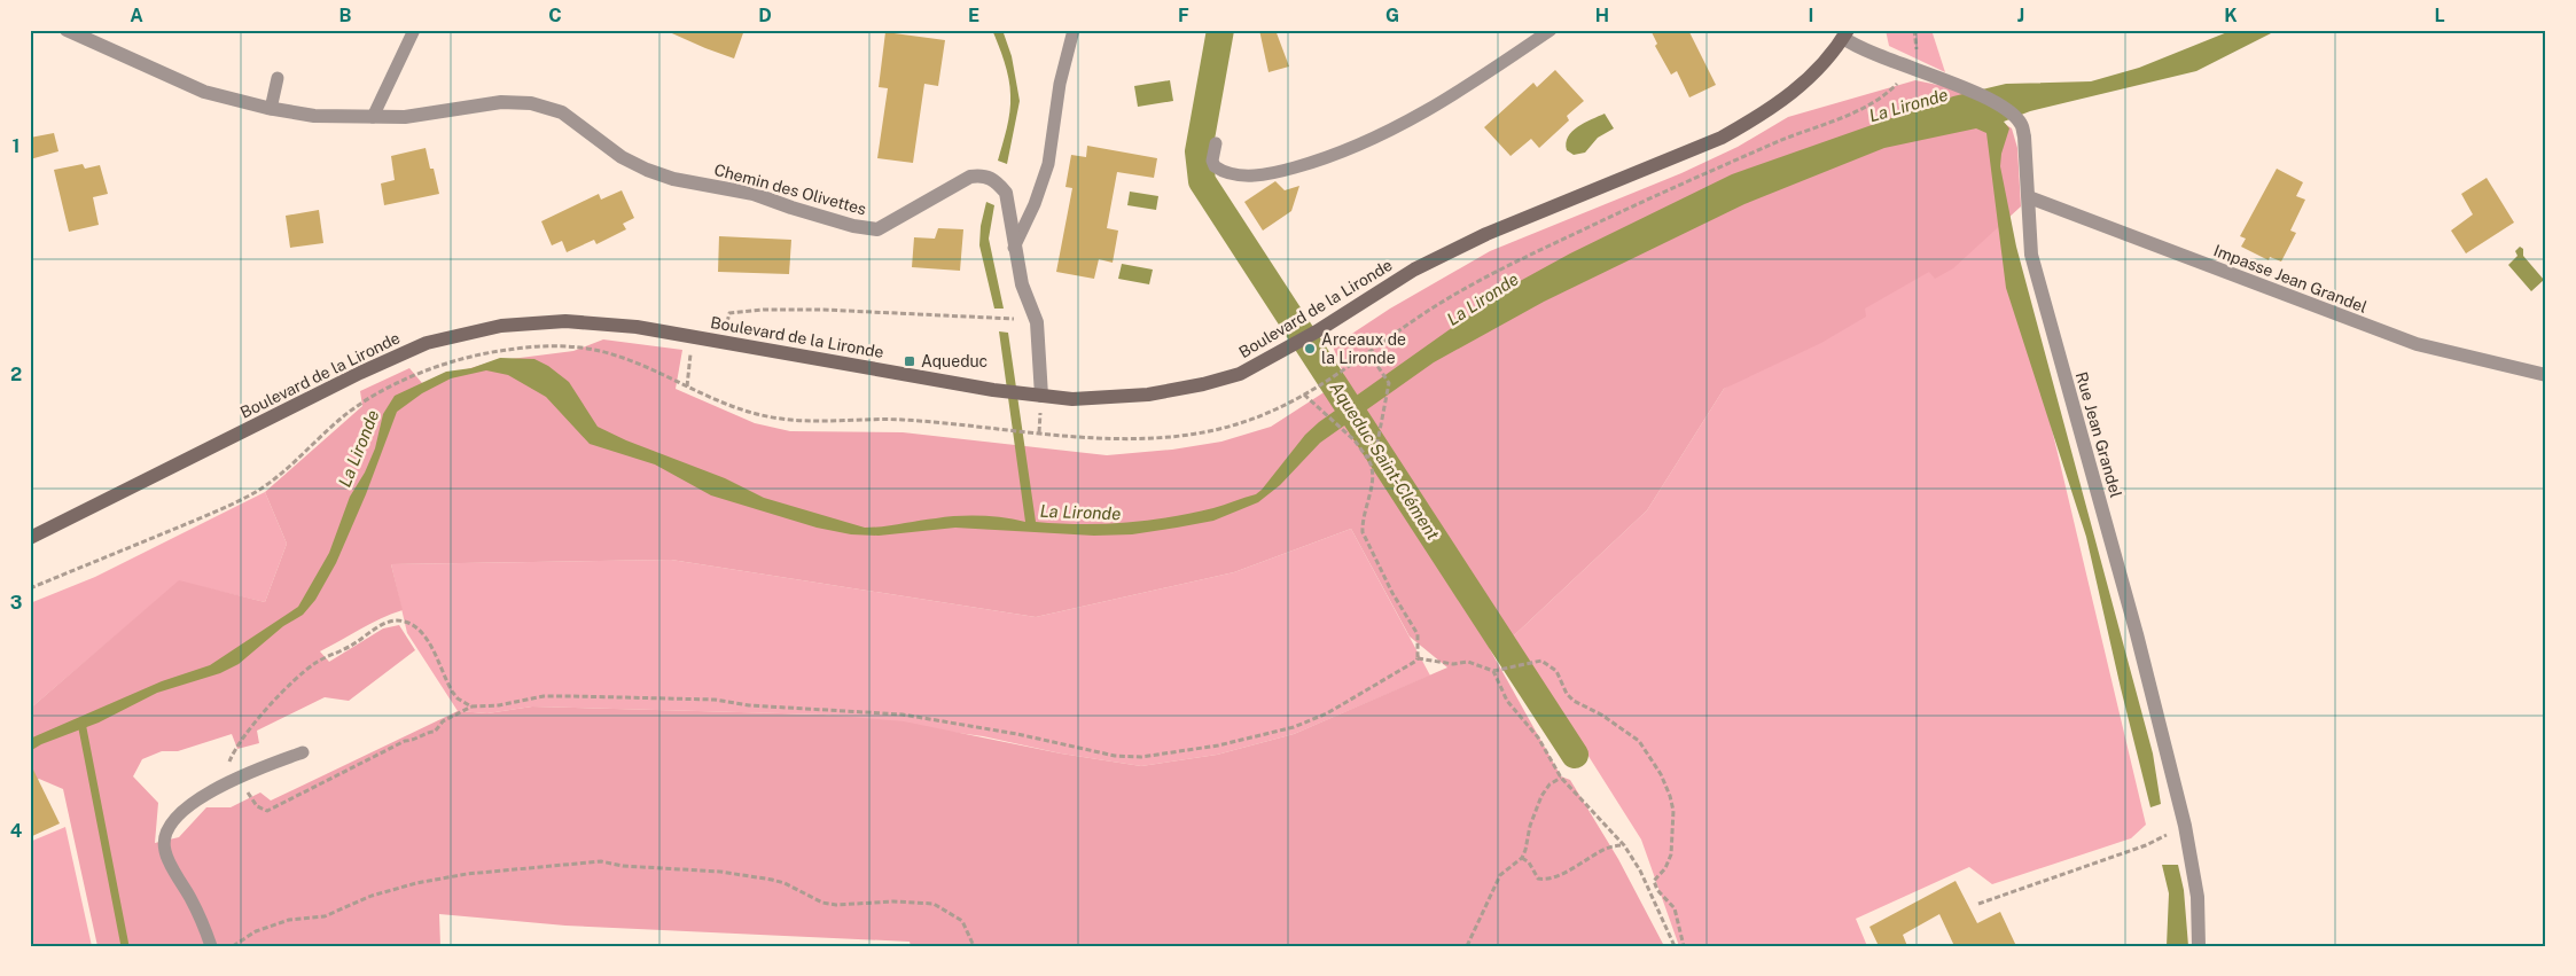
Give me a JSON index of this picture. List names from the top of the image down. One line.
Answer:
{"streets":{"street":["Chemin des Olivettes","Impasse Jean Grandel","Boulevard de la Lironde","Rue Jean Grandel"]},"crossings":[["Chemin des Olivettes","Boulevard de la Lironde"],["Impasse Jean Grandel","Rue Jean Grandel"],["Boulevard de la Lironde","Rue Jean Grandel"]],"water":["La Lironde","Aqueduc Saint-Clément"],"places":{"other":["Arceaux de la Lironde"],"transit":["Aqueduc"]},"grid":{"columns":["A","B","C","D","E","F","G","H","I","J","K","L"],"rows":["1","2","3","4"]}}
